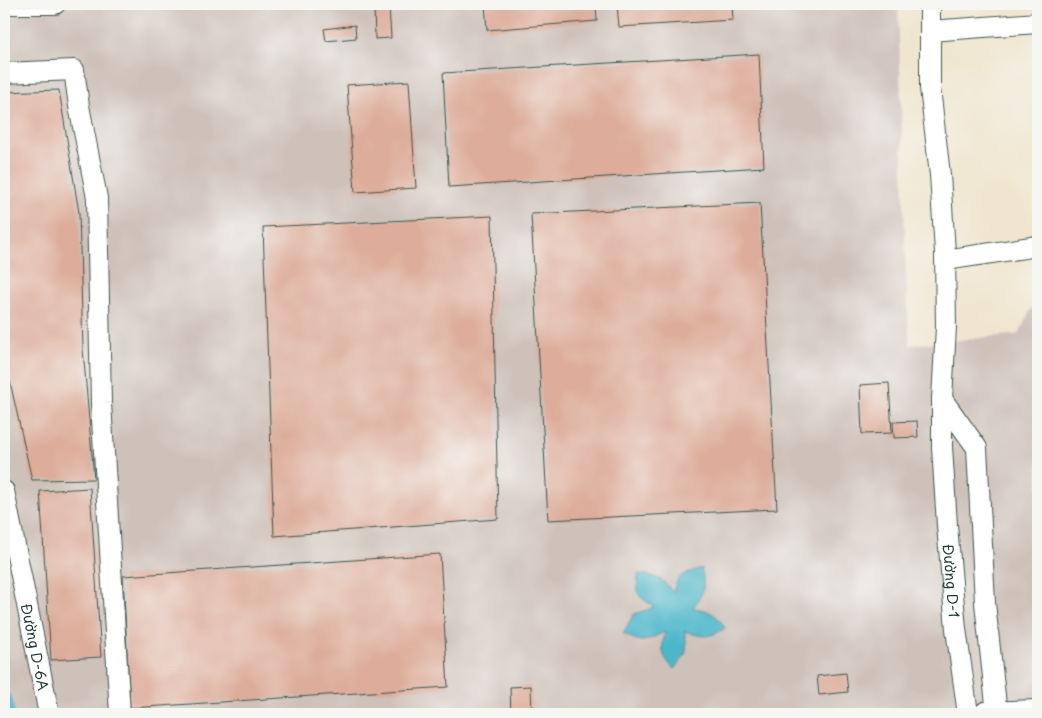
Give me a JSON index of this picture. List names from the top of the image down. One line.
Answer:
{"streets":{"street":["Đường D-1","Đường D-6A"]}}
